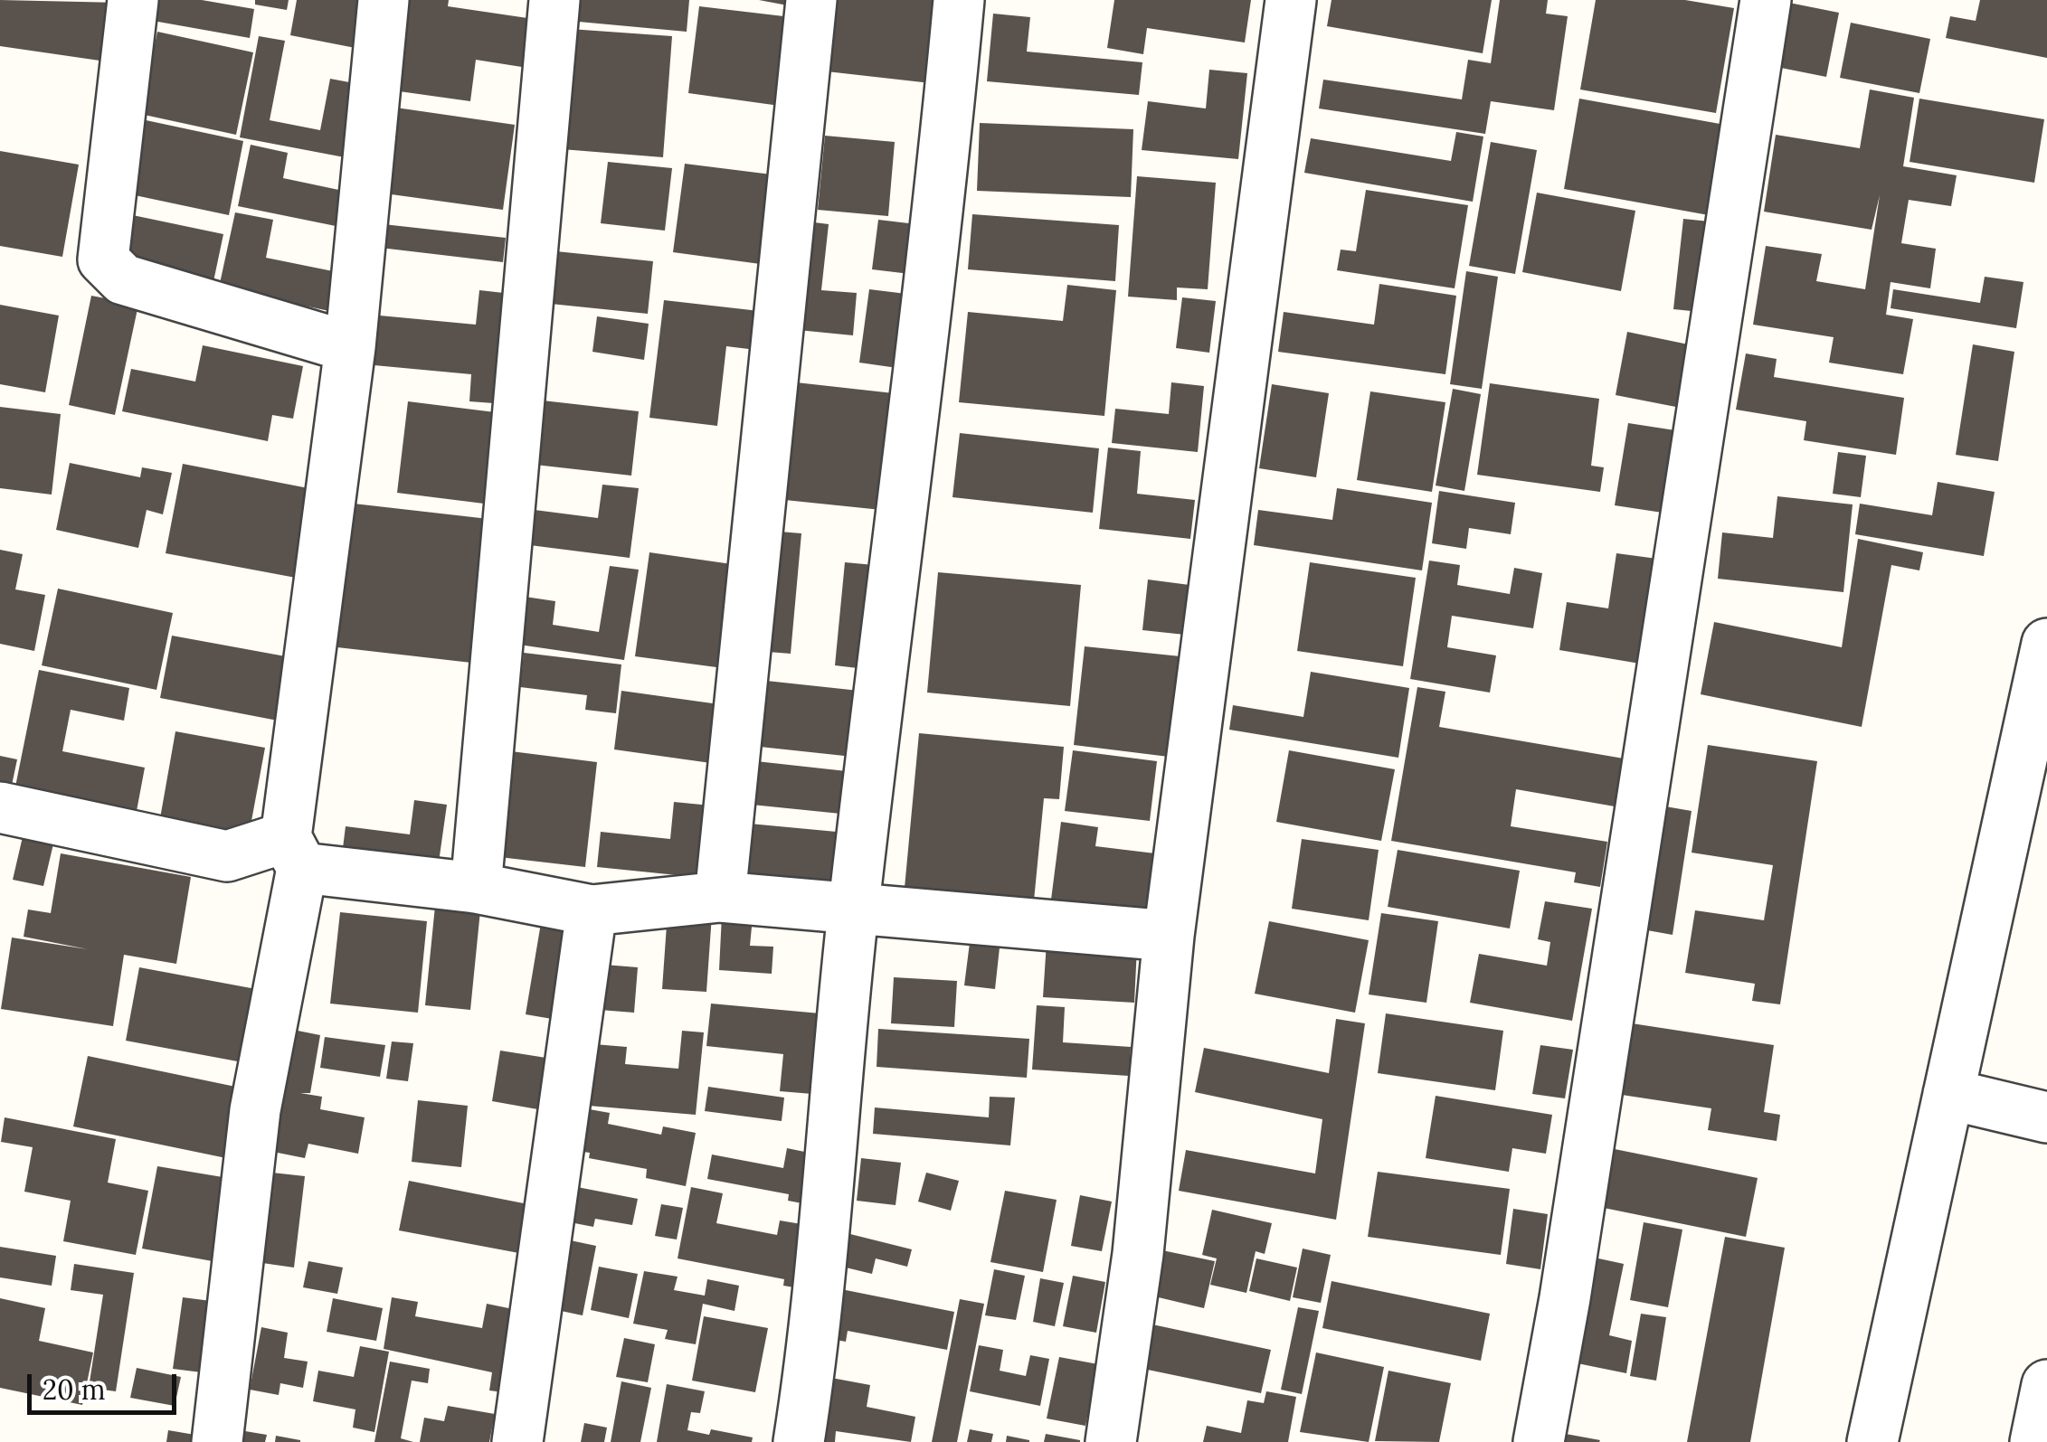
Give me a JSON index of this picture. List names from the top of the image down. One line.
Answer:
{"scale_bar":"20 m"}
